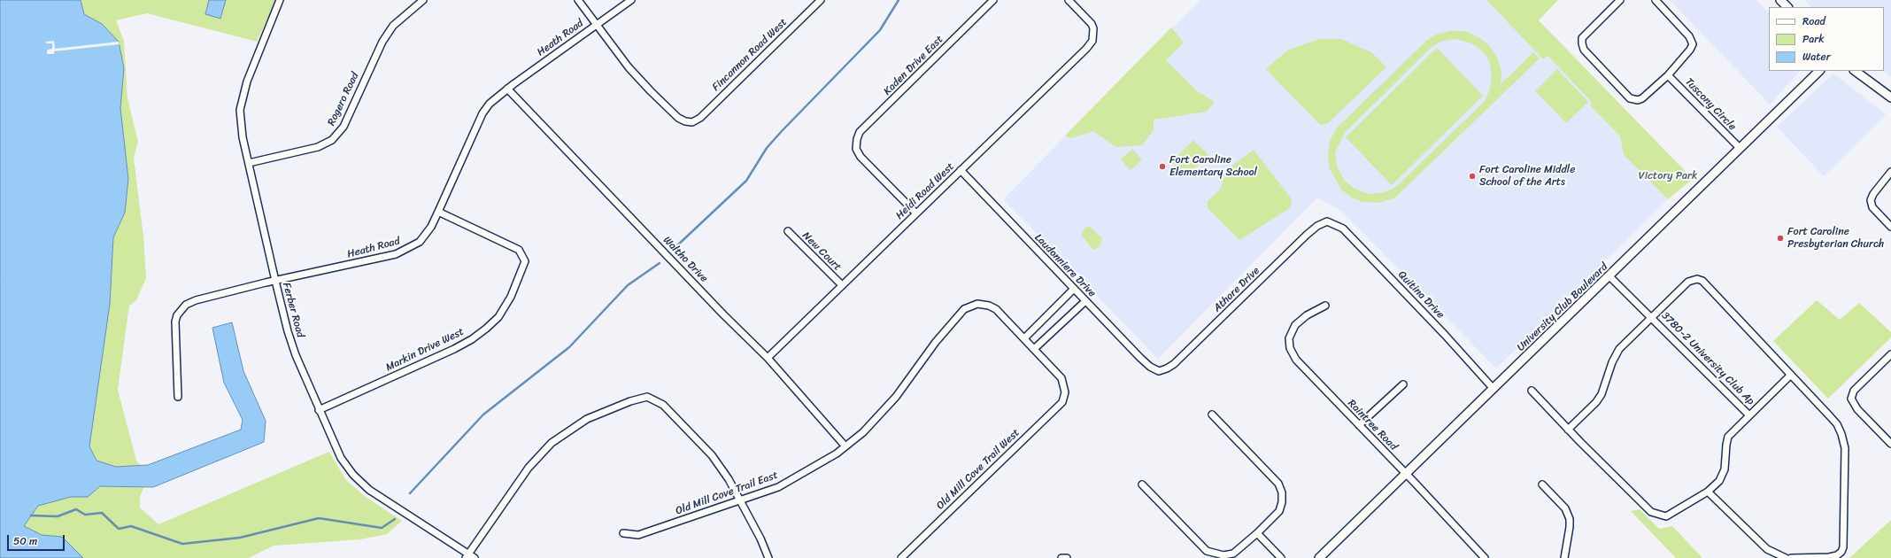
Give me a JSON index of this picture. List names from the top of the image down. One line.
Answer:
{"streets":{"street":["Heath Road","Fincannon Road West","Kaden Drive East","Rogero Road","Tuscony Circle","Heidi Road West","New Court","Waltho Drive","Laudonniere Drive","Athore Drive","Quitina Drive","University Club Boulevard","Ferber Road","Markin Drive West","3780-2 University Club Ap","Raintree Road","Old Mill Cove Trail West","Old Mill Cove Trail East"]},"crossings":[["Heath Road","Fincannon Road West"],["Heath Road","Waltho Drive"],["Heath Road","Ferber Road"],["Heath Road","Markin Drive West"],["Kaden Drive East","Heidi Road West"],["Rogero Road","Ferber Road"],["Tuscony Circle","University Club Boulevard"],["Heidi Road West","New Court"],["Heidi Road West","Waltho Drive"],["Heidi Road West","Laudonniere Drive"],["Waltho Drive","Old Mill Cove Trail East"],["Laudonniere Drive","Athore Drive"],["Athore Drive","Quitina Drive"],["Quitina Drive","University Club Boulevard"],["University Club Boulevard","3780-2 University Club Ap"],["University Club Boulevard","Raintree Road"],["Ferber Road","Markin Drive West"]],"parks":["Victory Park"],"places":["Fort Caroline Elementary School","Fort Caroline Middle School of the Arts","Fort Caroline Presbyterian Church"],"legend":["Road","Park","Water"],"scale_bar":"50 m"}
